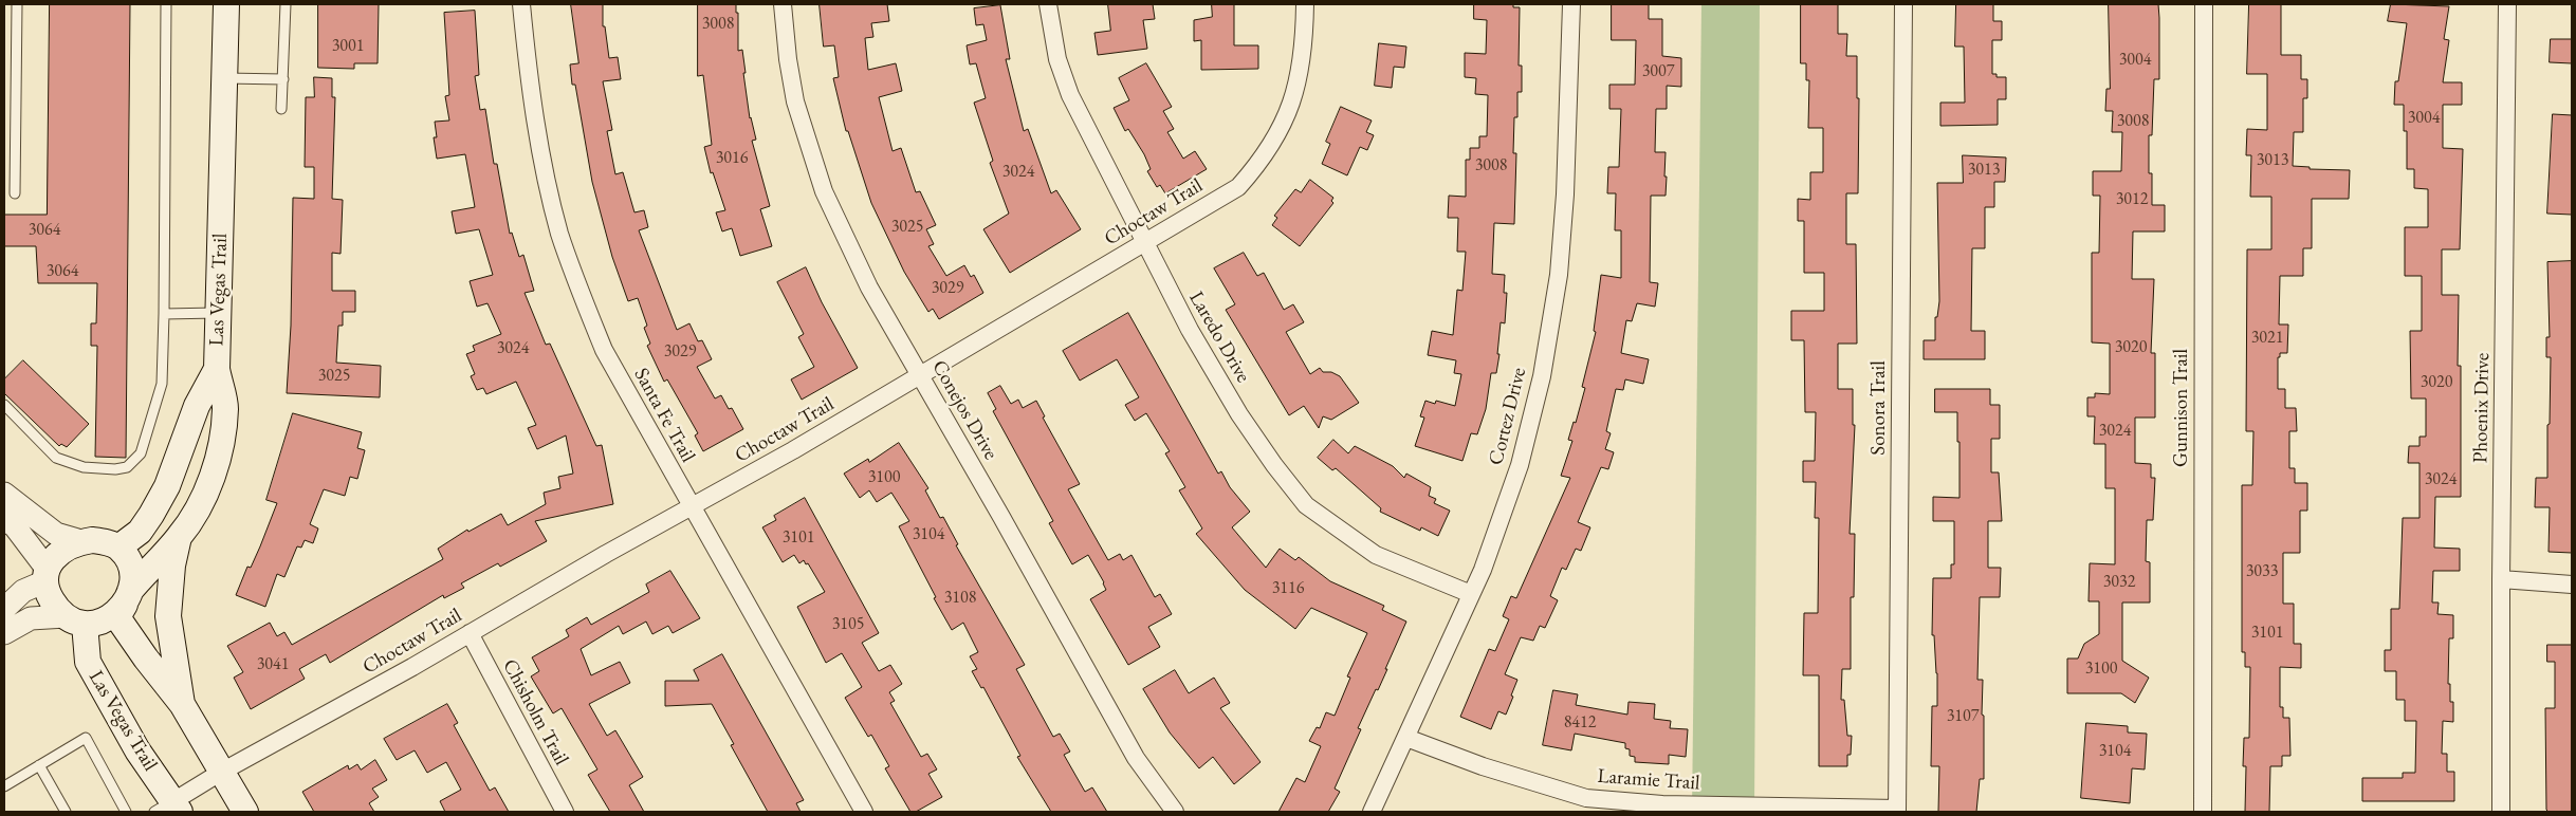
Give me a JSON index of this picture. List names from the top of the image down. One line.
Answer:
{"streets":{"main road":["Las Vegas Trail"],"street":["Choctaw Trail","Laredo Drive","Sonora Trail","Gunnison Trail","Phoenix Drive","Conejos Drive","Santa Fe Trail","Cortez Drive","Chisholm Trail","Laramie Trail"]},"crossings":[["Choctaw Trail","Las Vegas Trail"],["Choctaw Trail","Laredo Drive"],["Choctaw Trail","Conejos Drive"],["Choctaw Trail","Santa Fe Trail"],["Choctaw Trail","Chisholm Trail"],["Laredo Drive","Cortez Drive"],["Sonora Trail","Laramie Trail"],["Cortez Drive","Laramie Trail"]],"house_numbers":["3008","3001","3004","3007","3004","3008","3016","3013","3008","3013","3024","3012","3025","3064","3064","3029","3021","3020","3024","3029","3025","3020","3024","3100","3024","3104","3101","3033","3032","3116","3108","3105","3101","3041","3100","3107","8412","3104"]}
